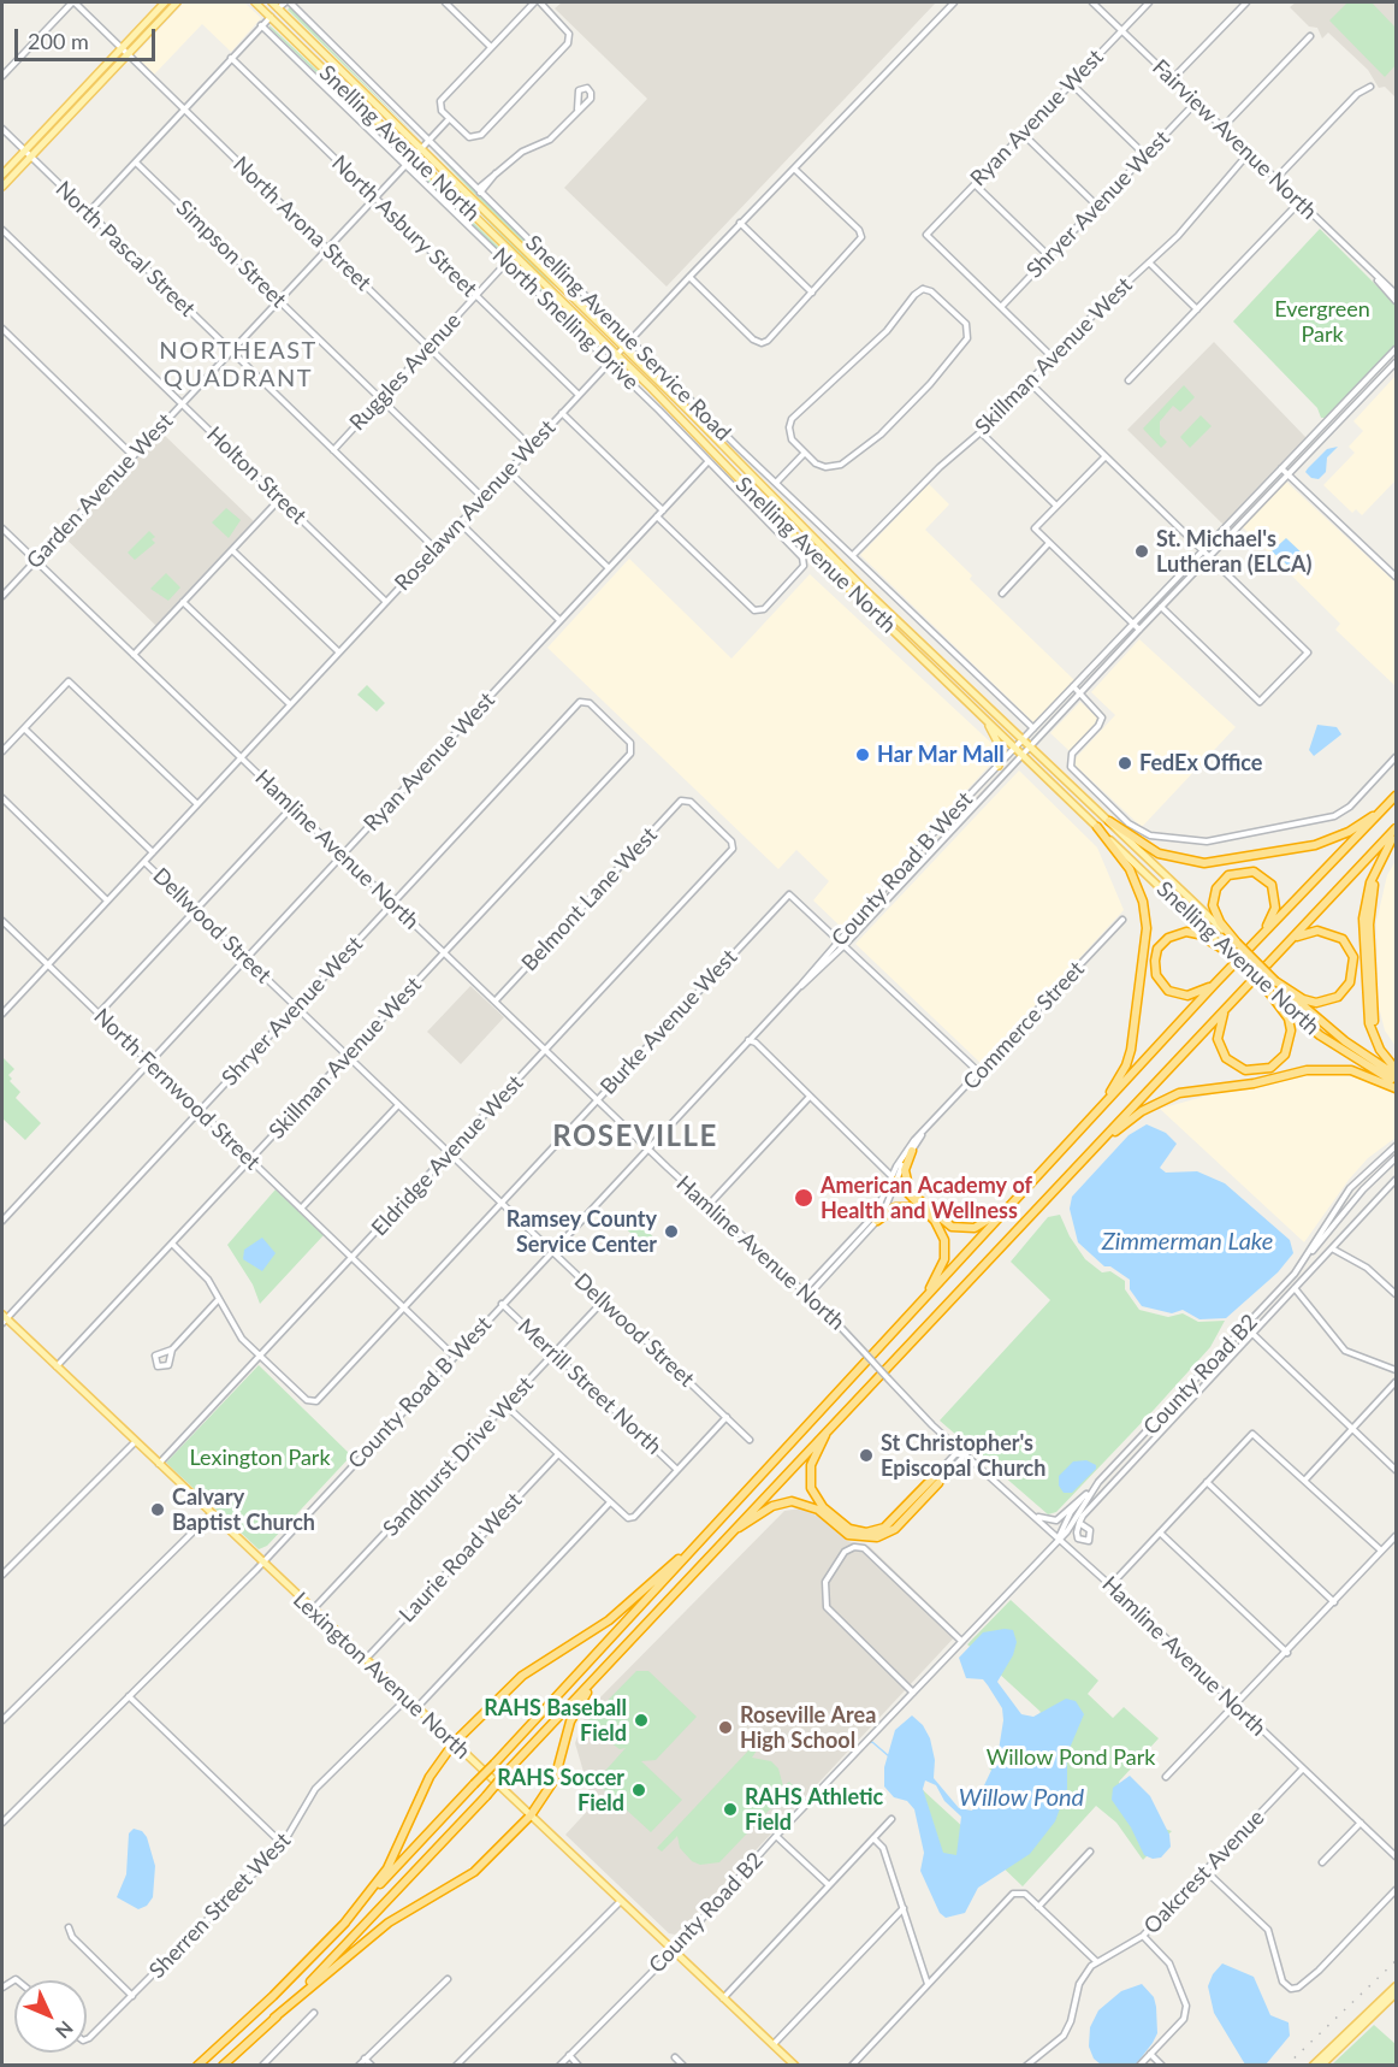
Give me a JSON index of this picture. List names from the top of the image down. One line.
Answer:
{"streets":{"highway":["Snelling Avenue North"],"main road":["Lexington Avenue North"],"street":["Ryan Avenue West","Fairview Avenue North","Shryer Avenue West","North Arona Street","North Asbury Street","North Pascal Street","Simpson Street","North Snelling Drive","Snelling Avenue Service Road","Skillman Avenue West","Ruggles Avenue","Holton Street","Garden Avenue West","Roselawn Avenue West","Hamline Avenue North","County Road B West","Belmont Lane West","Dellwood Street","Burke Avenue West","Commerce Street","North Fernwood Street","Eldridge Avenue West","County Road B2","Merrill Street North","Sandhurst Drive West","Laurie Road West","Oakcrest Avenue","Sherren Street West"]},"crossings":[["Ryan Avenue West","Fairview Avenue North"],["Ryan Avenue West","Shryer Avenue West"],["Ryan Avenue West","North Snelling Drive"],["Ryan Avenue West","Hamline Avenue North"],["Ryan Avenue West","Dellwood Street"],["Ryan Avenue West","North Fernwood Street"],["Fairview Avenue North","Shryer Avenue West"],["Fairview Avenue North","Skillman Avenue West"],["Snelling Avenue North","Garden Avenue West"],["Snelling Avenue North","Roselawn Avenue West"],["Snelling Avenue North","County Road B West"],["Shryer Avenue West","Skillman Avenue West"],["Shryer Avenue West","Hamline Avenue North"],["Shryer Avenue West","Dellwood Street"],["Shryer Avenue West","North Fernwood Street"],["Shryer Avenue West","Lexington Avenue North"],["North Arona Street","Ruggles Avenue"],["North Arona Street","Garden Avenue West"],["North Arona Street","Roselawn Avenue West"],["North Asbury Street","Ruggles Avenue"],["North Asbury Street","Garden Avenue West"],["North Asbury Street","Roselawn Avenue West"],["North Pascal Street","Ruggles Avenue"],["North Pascal Street","Garden Avenue West"],["North Pascal Street","Roselawn Avenue West"],["Simpson Street","Ruggles Avenue"],["Simpson Street","Garden Avenue West"],["Simpson Street","Roselawn Avenue West"],["North Snelling Drive","Ruggles Avenue"],["North Snelling Drive","Garden Avenue West"],["North Snelling Drive","Roselawn Avenue West"],["Snelling Avenue Service Road","Skillman Avenue West"],["Snelling Avenue Service Road","Garden Avenue West"],["Snelling Avenue Service Road","Roselawn Avenue West"],["Snelling Avenue Service Road","County Road B West"],["Skillman Avenue West","Hamline Avenue North"],["Skillman Avenue West","Dellwood Street"],["Skillman Avenue West","North Fernwood Street"],["Skillman Avenue West","Lexington Avenue North"],["Holton Street","Garden Avenue West"],["Holton Street","Roselawn Avenue West"],["Garden Avenue West","Hamline Avenue North"],["Roselawn Avenue West","Hamline Avenue North"],["Roselawn Avenue West","Dellwood Street"],["Roselawn Avenue West","North Fernwood Street"],["Hamline Avenue North","County Road B West"],["Hamline Avenue North","Belmont Lane West"],["Hamline Avenue North","Burke Avenue West"],["Hamline Avenue North","Commerce Street"],["Hamline Avenue North","Eldridge Avenue West"],["Hamline Avenue North","County Road B2"],["Hamline Avenue North","Oakcrest Avenue"],["County Road B West","Dellwood Street"],["County Road B West","Burke Avenue West"],["County Road B West","North Fernwood Street"],["County Road B West","Merrill Street North"],["County Road B West","Lexington Avenue North"],["Belmont Lane West","Eldridge Avenue West"],["Dellwood Street","Burke Avenue West"],["Dellwood Street","Eldridge Avenue West"],["Dellwood Street","Sandhurst Drive West"],["Burke Avenue West","North Fernwood Street"],["Burke Avenue West","Eldridge Avenue West"],["North Fernwood Street","Eldridge Avenue West"],["Eldridge Avenue West","Lexington Avenue North"],["County Road B2","Lexington Avenue North"],["Merrill Street North","Sandhurst Drive West"],["Sandhurst Drive West","Lexington Avenue North"],["Laurie Road West","Lexington Avenue North"],["Lexington Avenue North","Sherren Street West"]],"districts":["NORTHEAST QUADRANT","ROSEVILLE"],"water":["Zimmerman Lake","Willow Pond"],"parks":["Evergreen Park","Lexington Park","Willow Pond Park"],"places":["St. Michael's Lutheran (ELCA)","Har Mar Mall","FedEx Office","American Academy of Health and Wellness","Ramsey County Service Center","St Christopher's Episcopal Church","Calvary Baptist Church","RAHS Baseball Field","Roseville Area High School","RAHS Soccer Field","RAHS Athletic Field"],"scale_bar":"200 m","north":"bottom right"}
